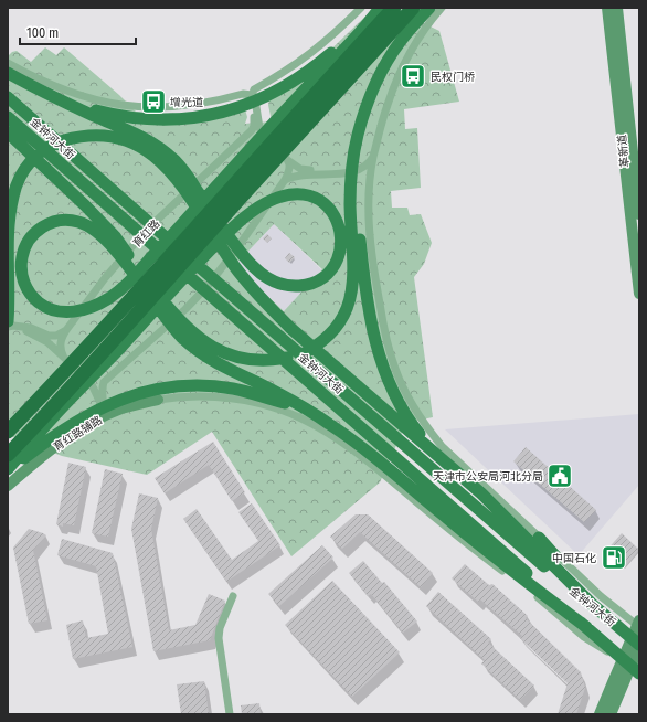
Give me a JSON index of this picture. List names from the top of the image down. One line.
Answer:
{"streets":{"main road":["金钟河大街"],"street":["革新道","育红路","育红路辅路"]},"places":{"bus stop":["民权门桥","增光道"],"public building":["天津市公安局河北分局"],"fuel station":["中国石化"]},"scale_bar":"100 m"}
